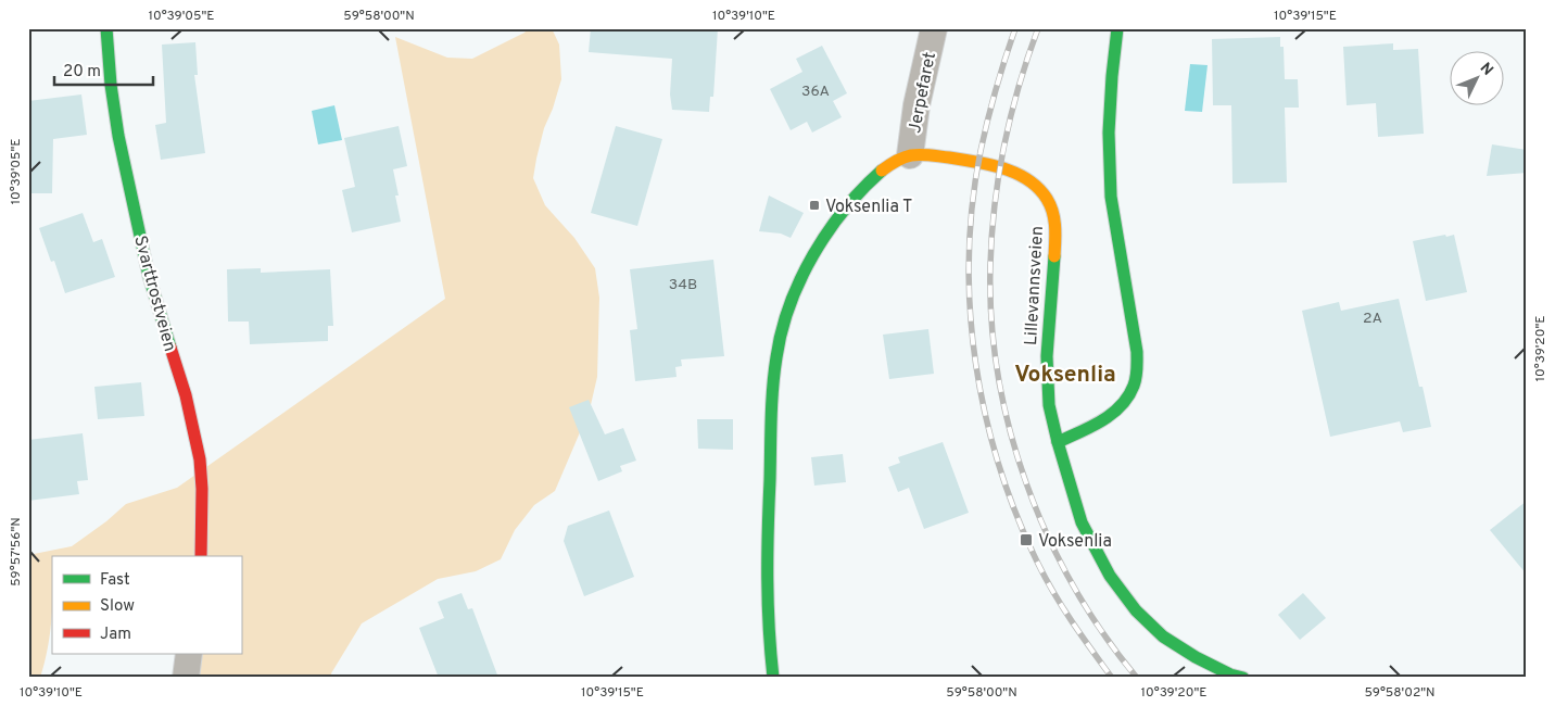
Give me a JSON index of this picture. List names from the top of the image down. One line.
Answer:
{"streets":{"street":["Jerpefaret","Lillevannsveien","Svarttrostveien"]},"crossings":[["Jerpefaret","Lillevannsveien"]],"districts":["Voksenlia"],"places":{"transit":["Voksenlia T","Voksenlia"]},"house_numbers":["36A","34B","2A"],"legend":["Fast","Slow","Jam"],"scale_bar":"20 m","north":"top right","coordinates":["10°39'05\"E","59°58'00\"N","10°39'10\"E","10°39'15\"E","10°39'20\"E","59°57'56\"N","59°58'02\"N"]}
